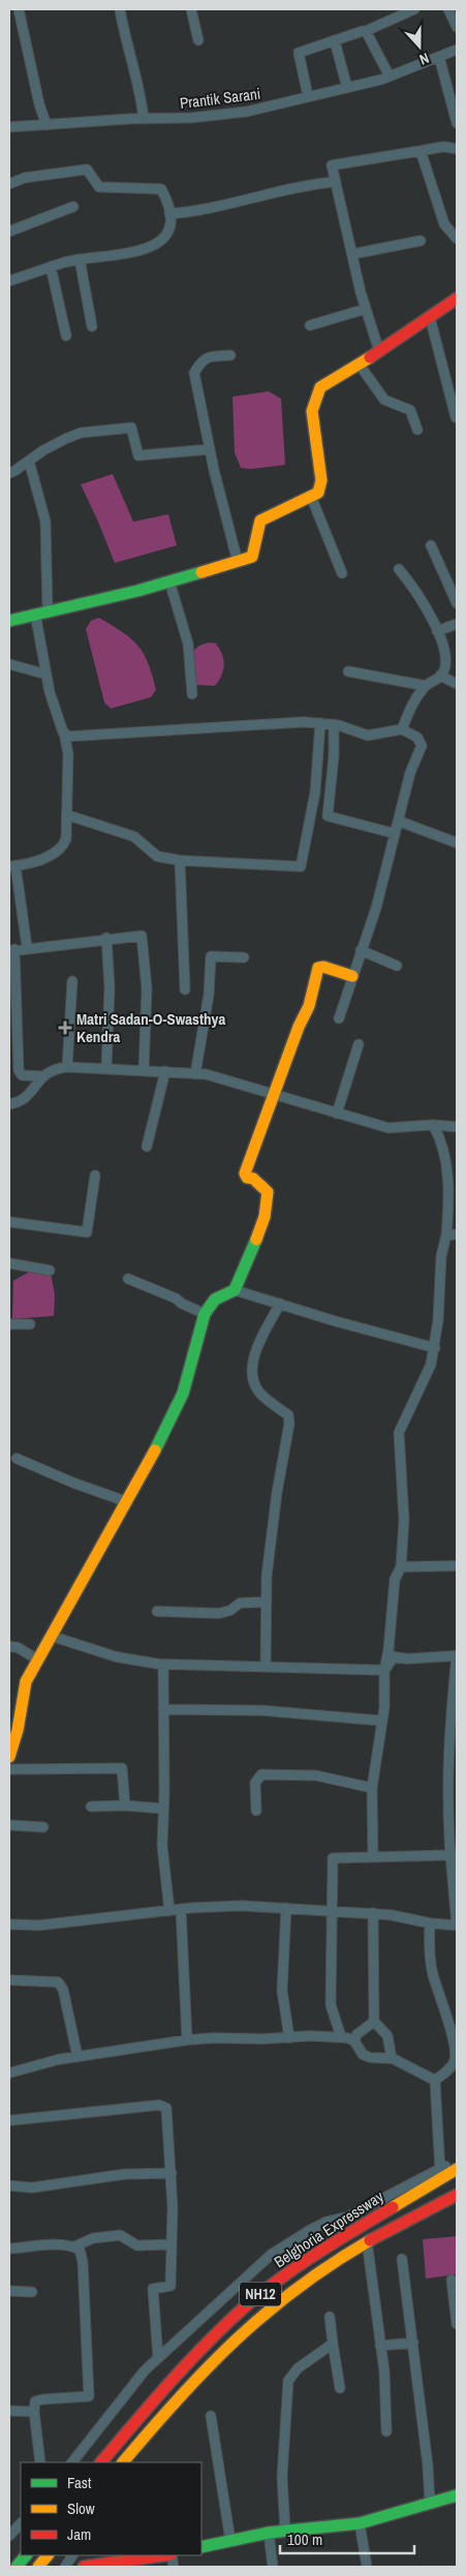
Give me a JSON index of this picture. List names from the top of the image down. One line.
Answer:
{"streets":{"main road":["Belghoria Expressway","NH12"],"street":["Prantik Sarani"]},"places":{"health":["Matri Sadan-O-Swasthya Kendra"]},"legend":["Fast","Slow","Jam"],"scale_bar":"100 m","north":"bottom"}
